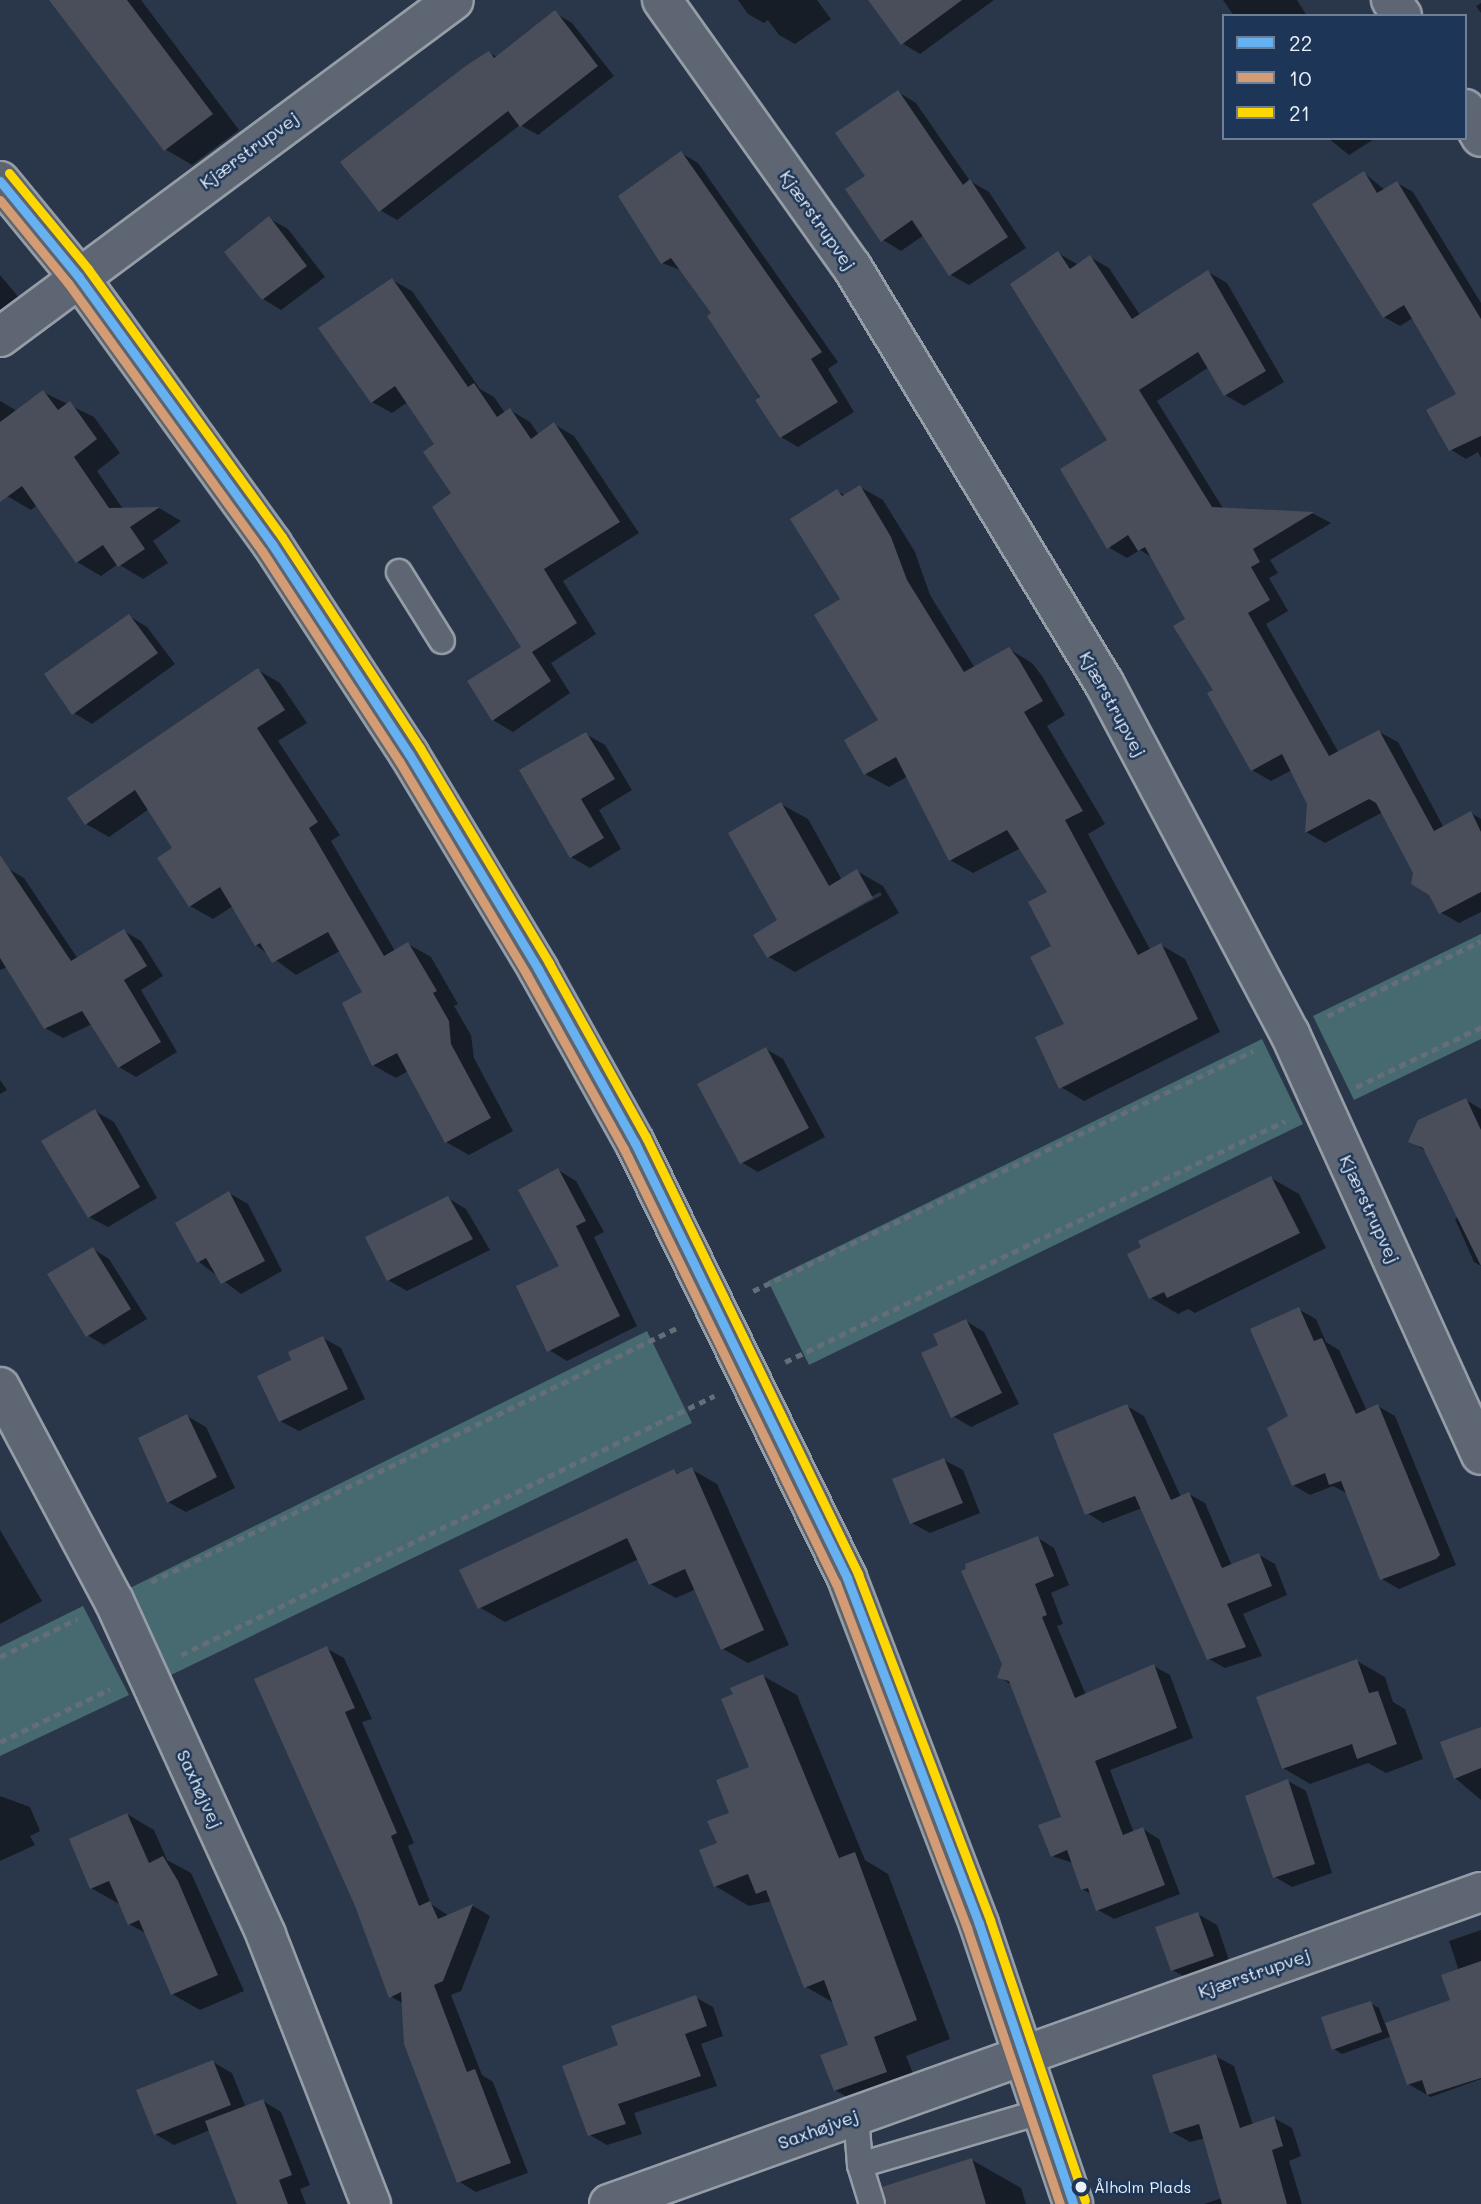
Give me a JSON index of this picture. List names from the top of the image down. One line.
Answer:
{"streets":{"street":["Kjærstrupvej","Saxhøjvej"]},"crossings":[["Kjærstrupvej","Saxhøjvej"]],"places":["Ålholm Plads"],"lines":["transit line 21","transit line 22","transit line 10"],"legend":["22","10","21"]}
